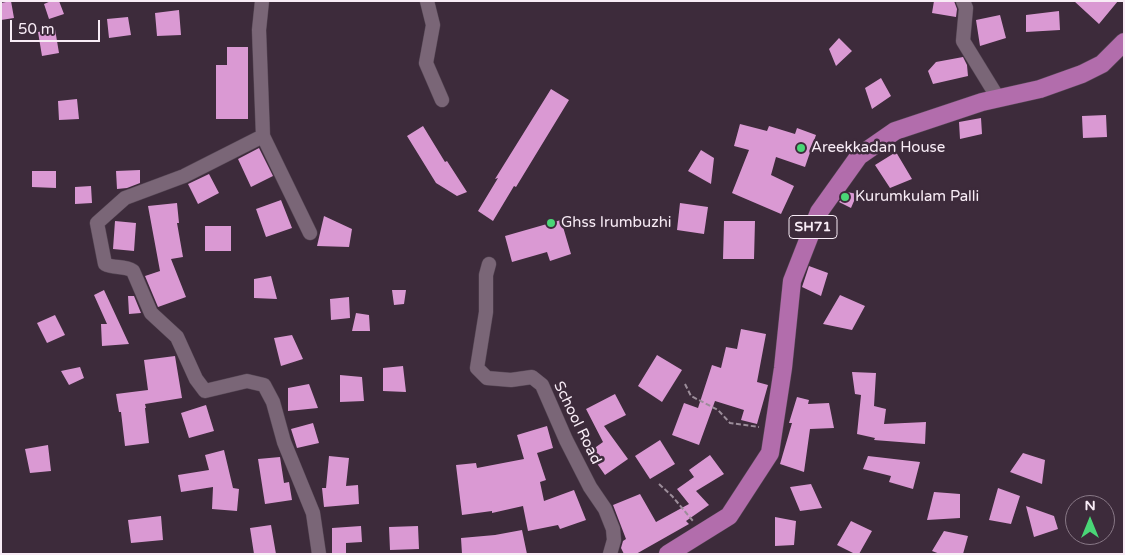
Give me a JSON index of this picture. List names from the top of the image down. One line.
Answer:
{"streets":{"main road":["SH71"],"street":["School Road"]},"places":["Areekkadan House","Kurumkulam Palli","Ghss Irumbuzhi"],"scale_bar":"50 m","north":"top"}
